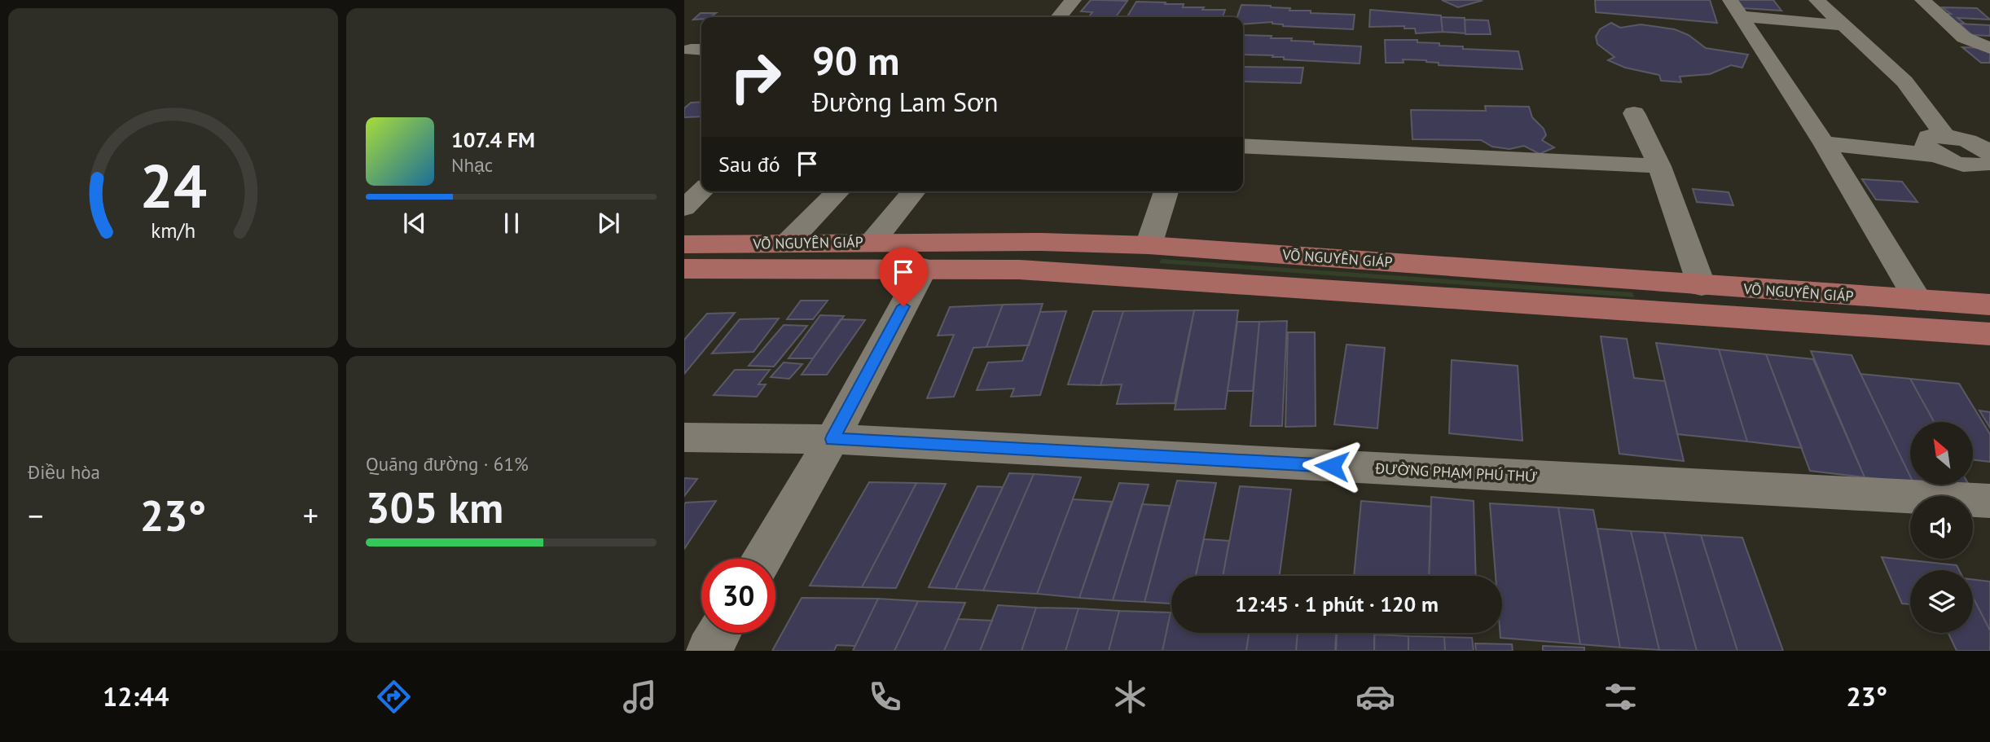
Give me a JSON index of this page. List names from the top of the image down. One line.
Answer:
{"streets":{"main road":["VÕ NGUYÊN GIÁP"],"street":["ĐƯỜNG PHẠM PHÚ THỨ"]},"north":"top left","page":{"turn":["90 m","Đường Lam Sơn"],"song":["107.4 FM","Nhạc"],"then":"Sau đó","tile":["Điều hòa",["Quãng đường · 61%","305 km"]],"heat":["−","23°","+"],"limit":"30","trip":"12:45 · 1 phút · 120 m","tabs":["12:44","23°"],"gauge":["24","km/h"]}}
